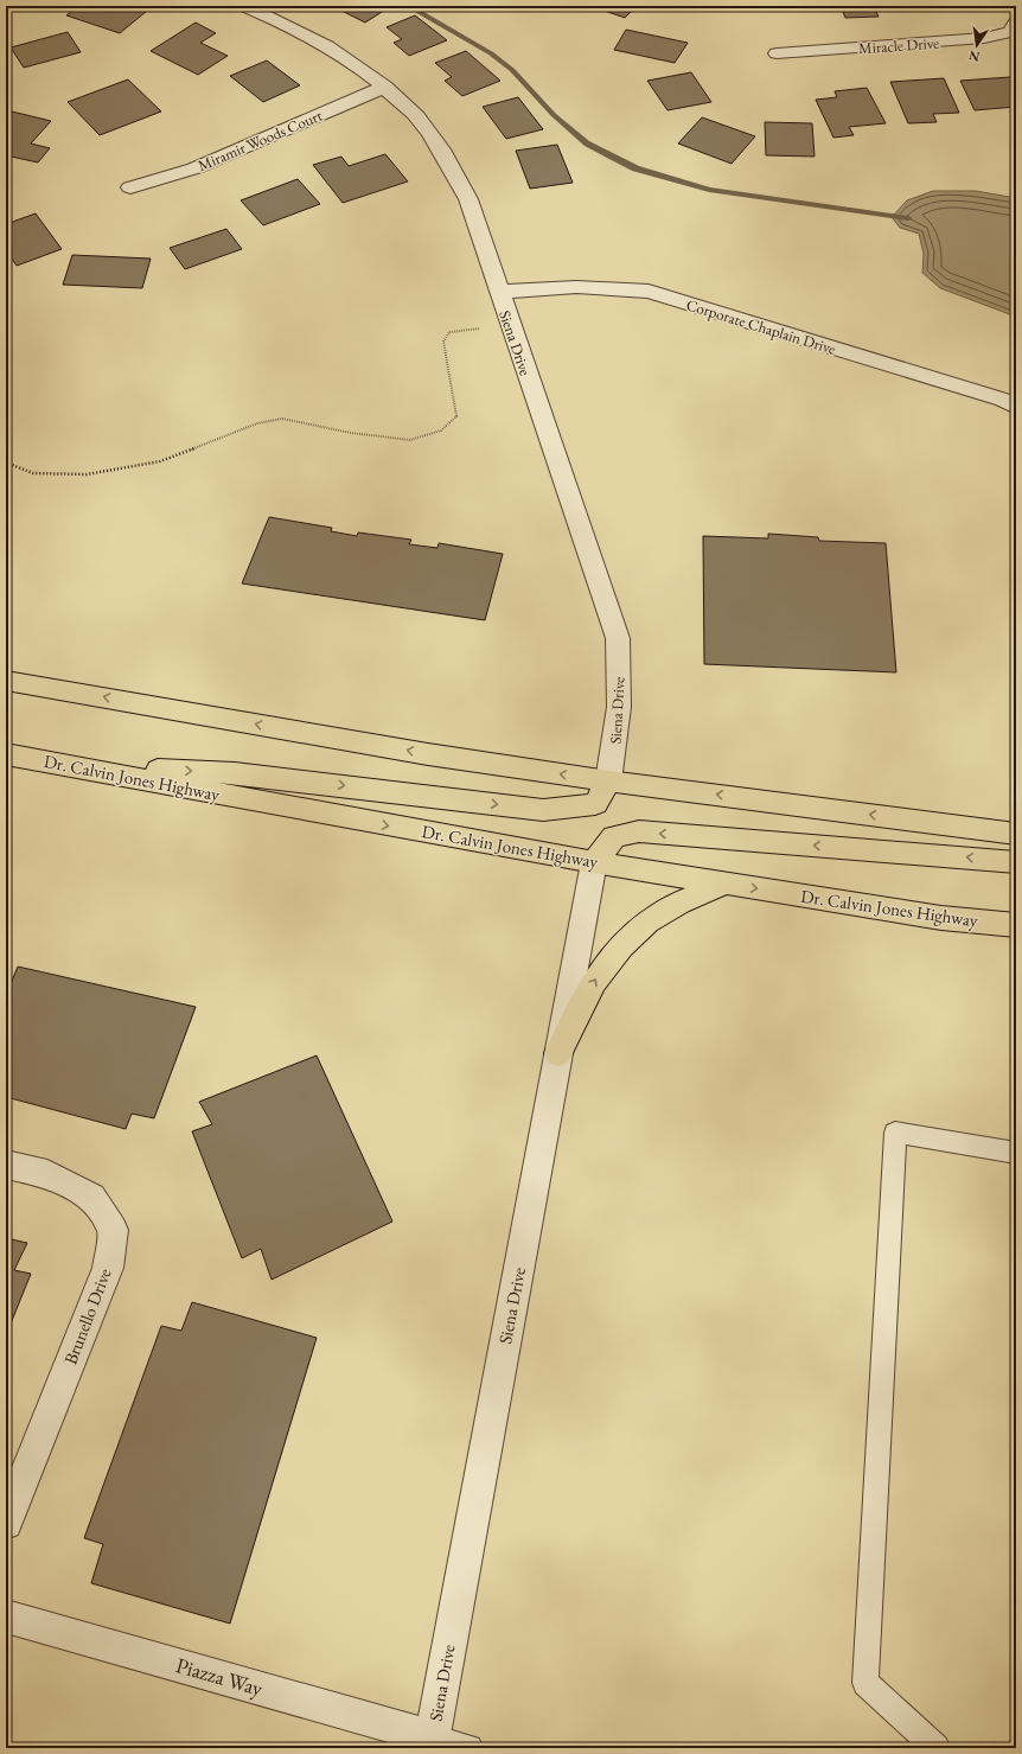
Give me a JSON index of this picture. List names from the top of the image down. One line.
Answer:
{"streets":{"highway":["Dr. Calvin Jones Highway"],"street":["Miracle Drive","Miramir Woods Court","Corporate Chaplain Drive","Siena Drive","Brunello Drive","Piazza Way"]},"crossings":[["Miramir Woods Court","Siena Drive"],["Corporate Chaplain Drive","Siena Drive"],["Siena Drive","Dr. Calvin Jones Highway"],["Siena Drive","Piazza Way"]],"north":"bottom"}
